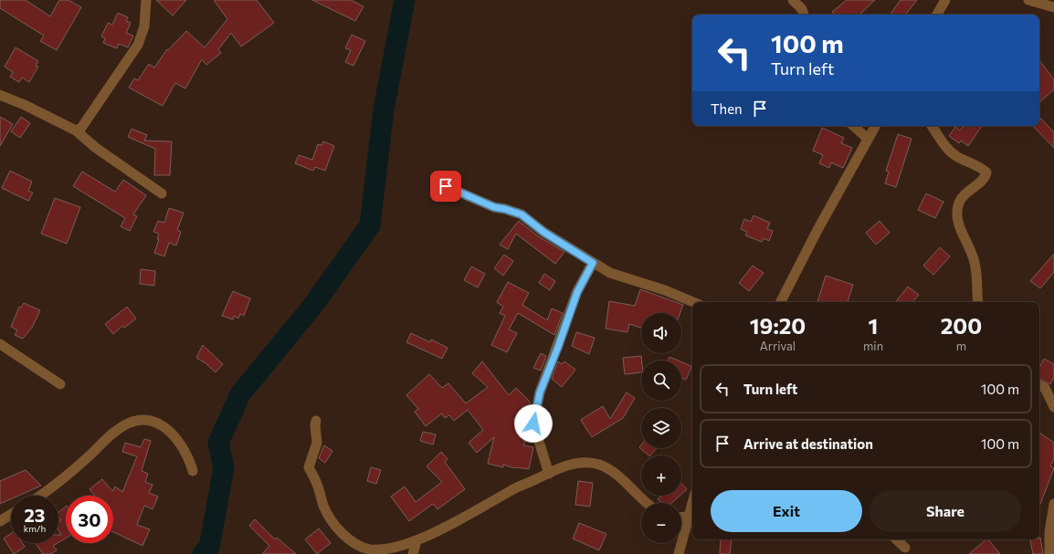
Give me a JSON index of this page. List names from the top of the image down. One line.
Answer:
{"page":{"turn":["100 m","Turn left"],"then":"Then","eta":["19:20","Arrival","1","min","200","m"],"map_buttons":["+","−"],"list":[{"name":"Turn left","value":"100 m"},{"name":"Arrive at destination","value":"100 m"}],"buttons":["Exit","Share"],"speed":"23 km/h","limit":"30"}}
